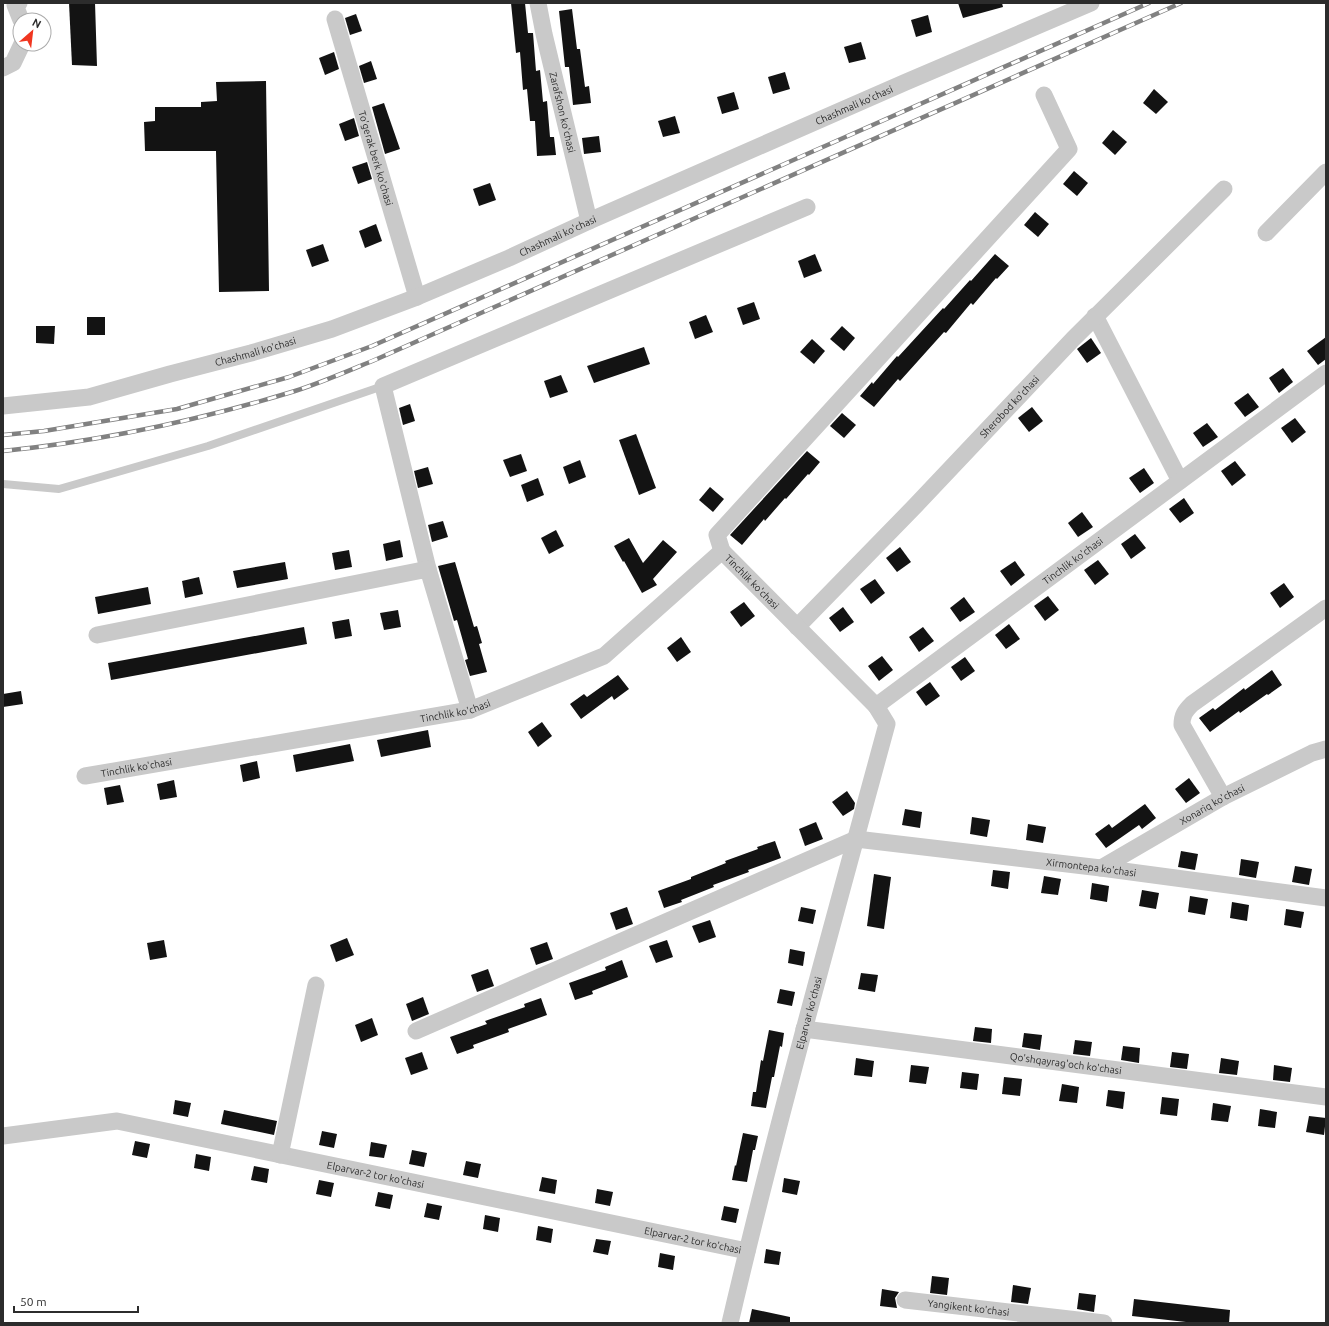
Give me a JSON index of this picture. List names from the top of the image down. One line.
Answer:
{"streets":{"street":["Chashmali ko'chasi","Zarafshon ko'chasi","To'gerak berk ko'chasi","Sherobod ko'chasi","Tinchlik ko'chasi","Xonariq ko'chasi","Xirmontepa ko'chasi","Elparvar ko'chasi","Qo'shqayrag'och ko'chasi","Elparvar-2 tor ko'chasi","Yangikent ko'chasi"]},"crossings":[["Chashmali ko'chasi","Zarafshon ko'chasi"],["Chashmali ko'chasi","To'gerak berk ko'chasi"],["Sherobod ko'chasi","Tinchlik ko'chasi"],["Tinchlik ko'chasi","Elparvar ko'chasi"],["Xonariq ko'chasi","Xirmontepa ko'chasi"],["Xirmontepa ko'chasi","Elparvar ko'chasi"],["Elparvar ko'chasi","Qo'shqayrag'och ko'chasi"],["Elparvar ko'chasi","Elparvar-2 tor ko'chasi"]],"scale_bar":"50 m","north":"top right"}
